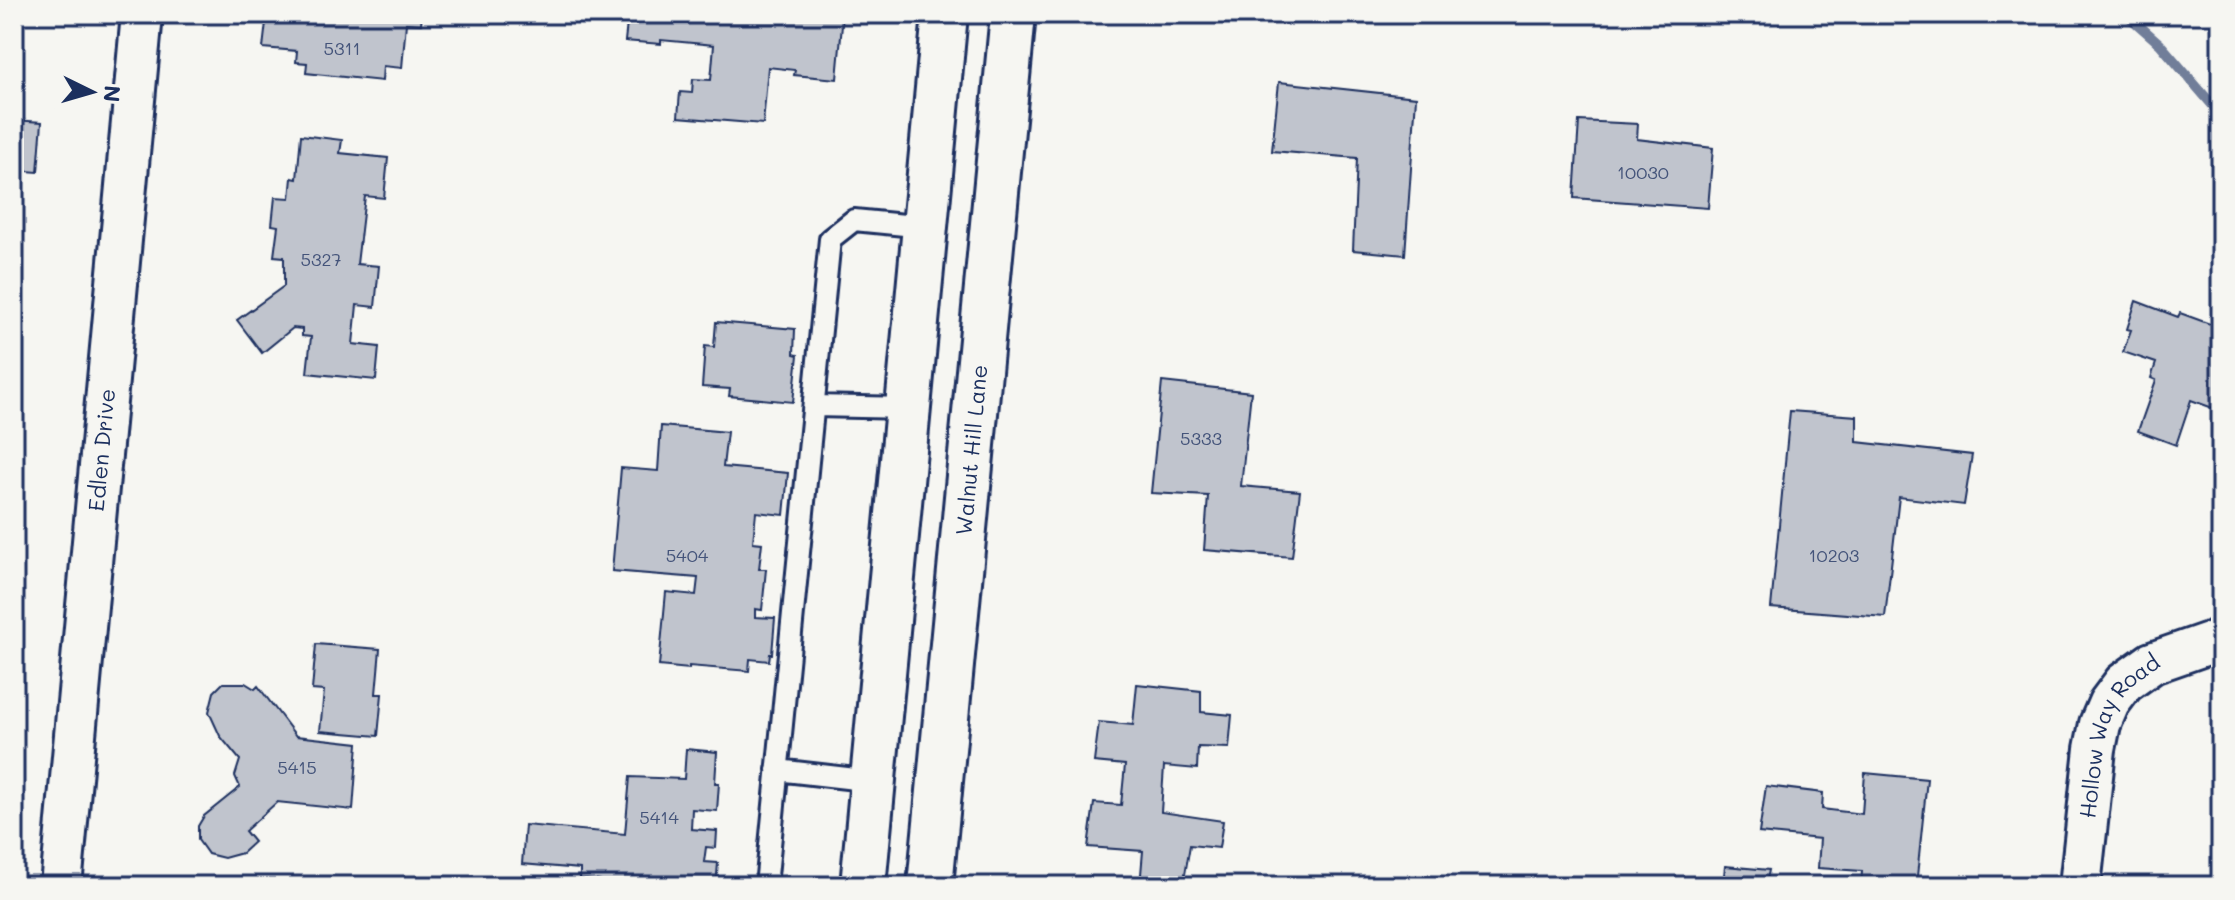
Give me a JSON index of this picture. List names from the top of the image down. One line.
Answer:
{"streets":{"main road":["Walnut Hill Lane"],"street":["Edlen Drive","Hollow Way Road"]},"house_numbers":["5311","10030","5327","5333","5404","10203","5415","5414"],"north":"right"}
